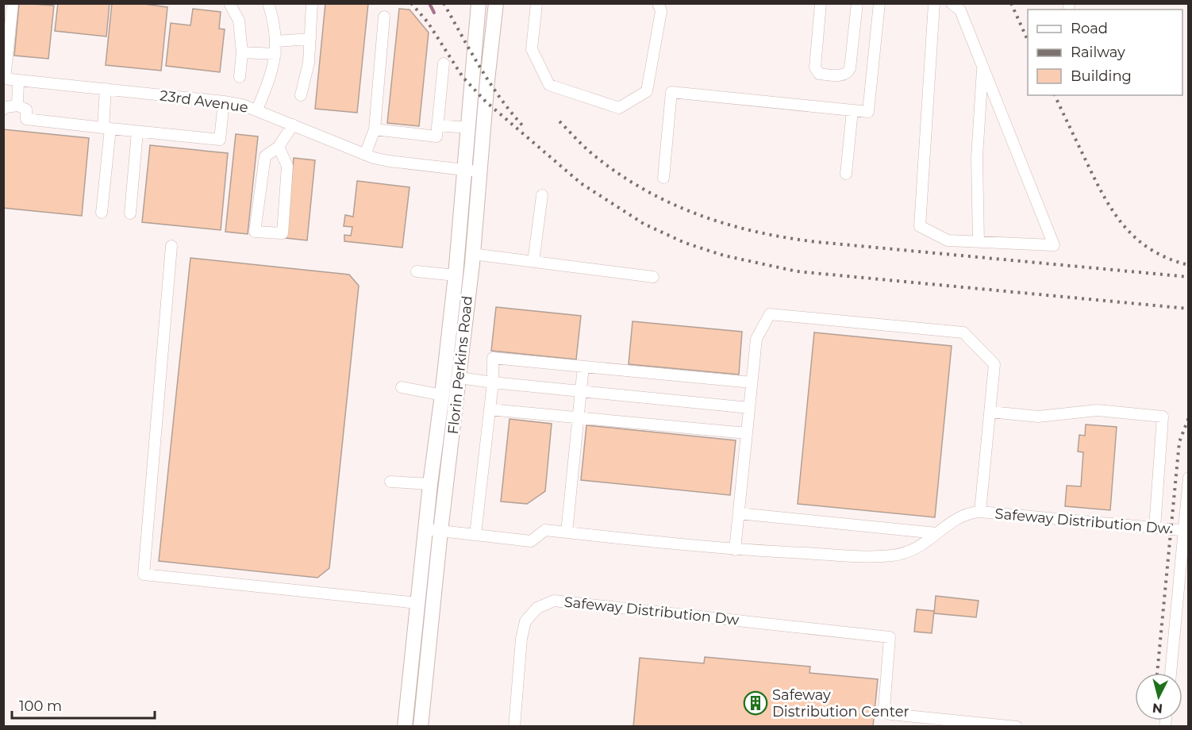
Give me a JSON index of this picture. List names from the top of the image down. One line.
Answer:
{"streets":{"main road":["Florin Perkins Road"],"street":["23rd Avenue","Safeway Distribution Dw"]},"crossings":[["23rd Avenue","Florin Perkins Road"]],"places":{"building":["Safeway Distribution Center"]},"legend":["Road","Railway","Building"],"scale_bar":"100 m","north":"bottom"}
